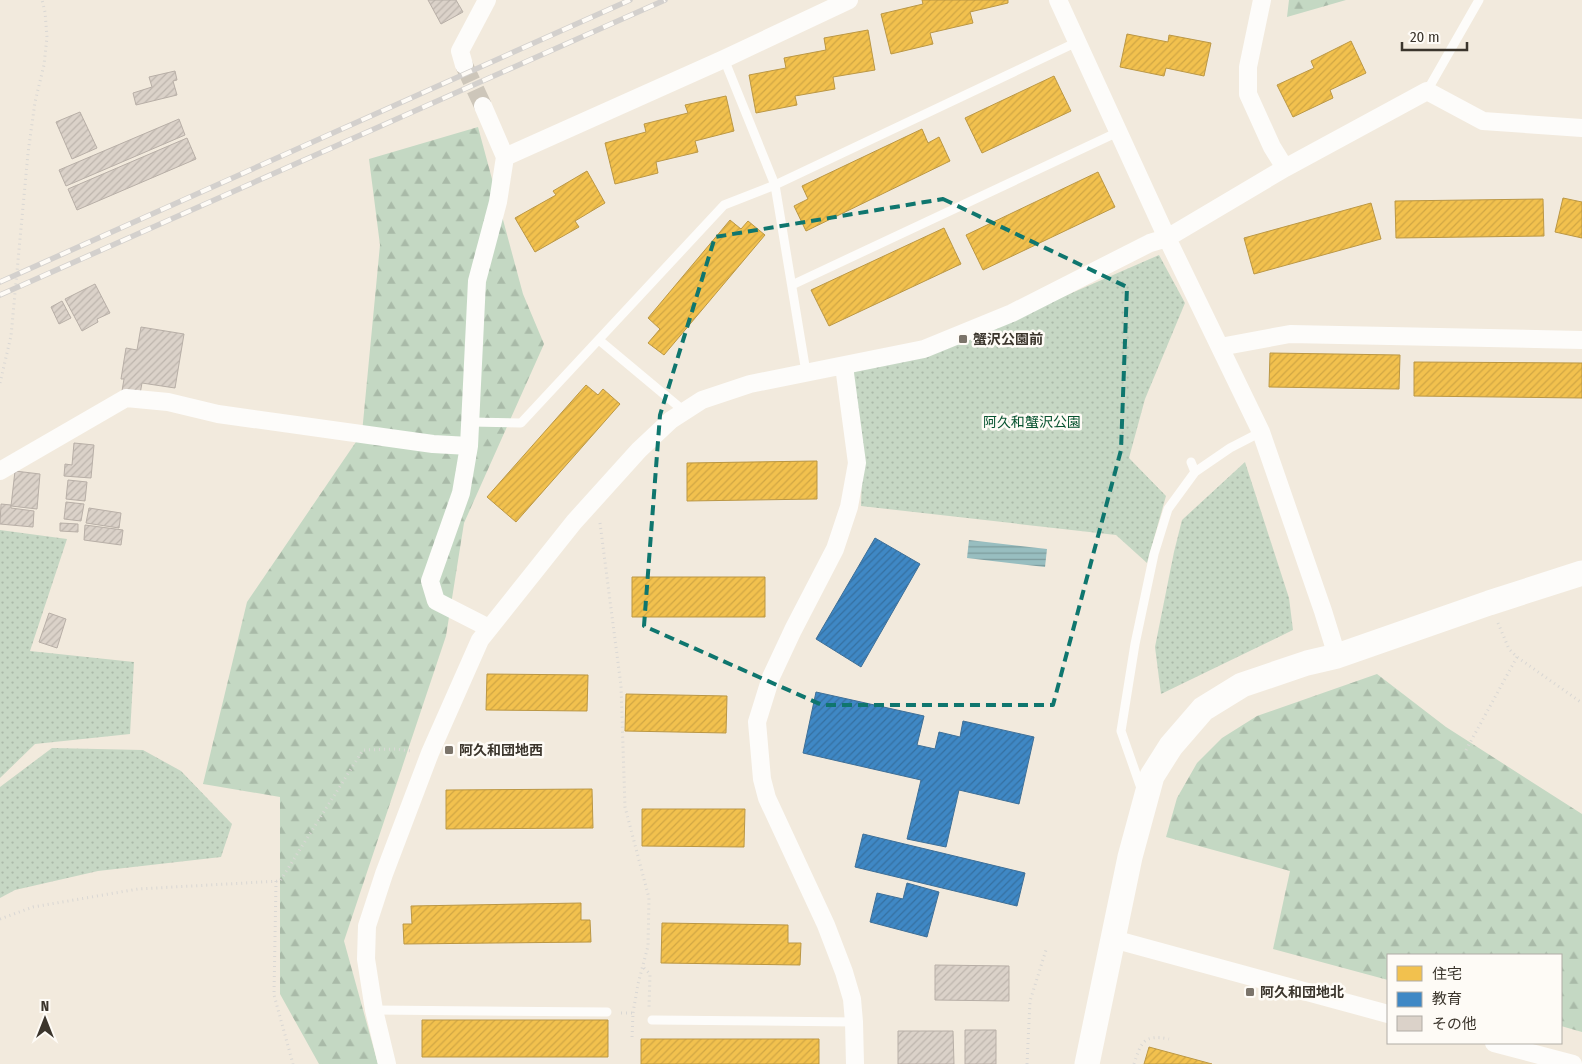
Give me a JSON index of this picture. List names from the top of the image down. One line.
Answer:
{"parks":["阿久和蟹沢公園"],"places":{"transit":["蟹沢公園前","阿久和団地西","阿久和団地北"]},"legend":["住宅","教育","その他"],"scale_bar":"20 m","north":"top"}
